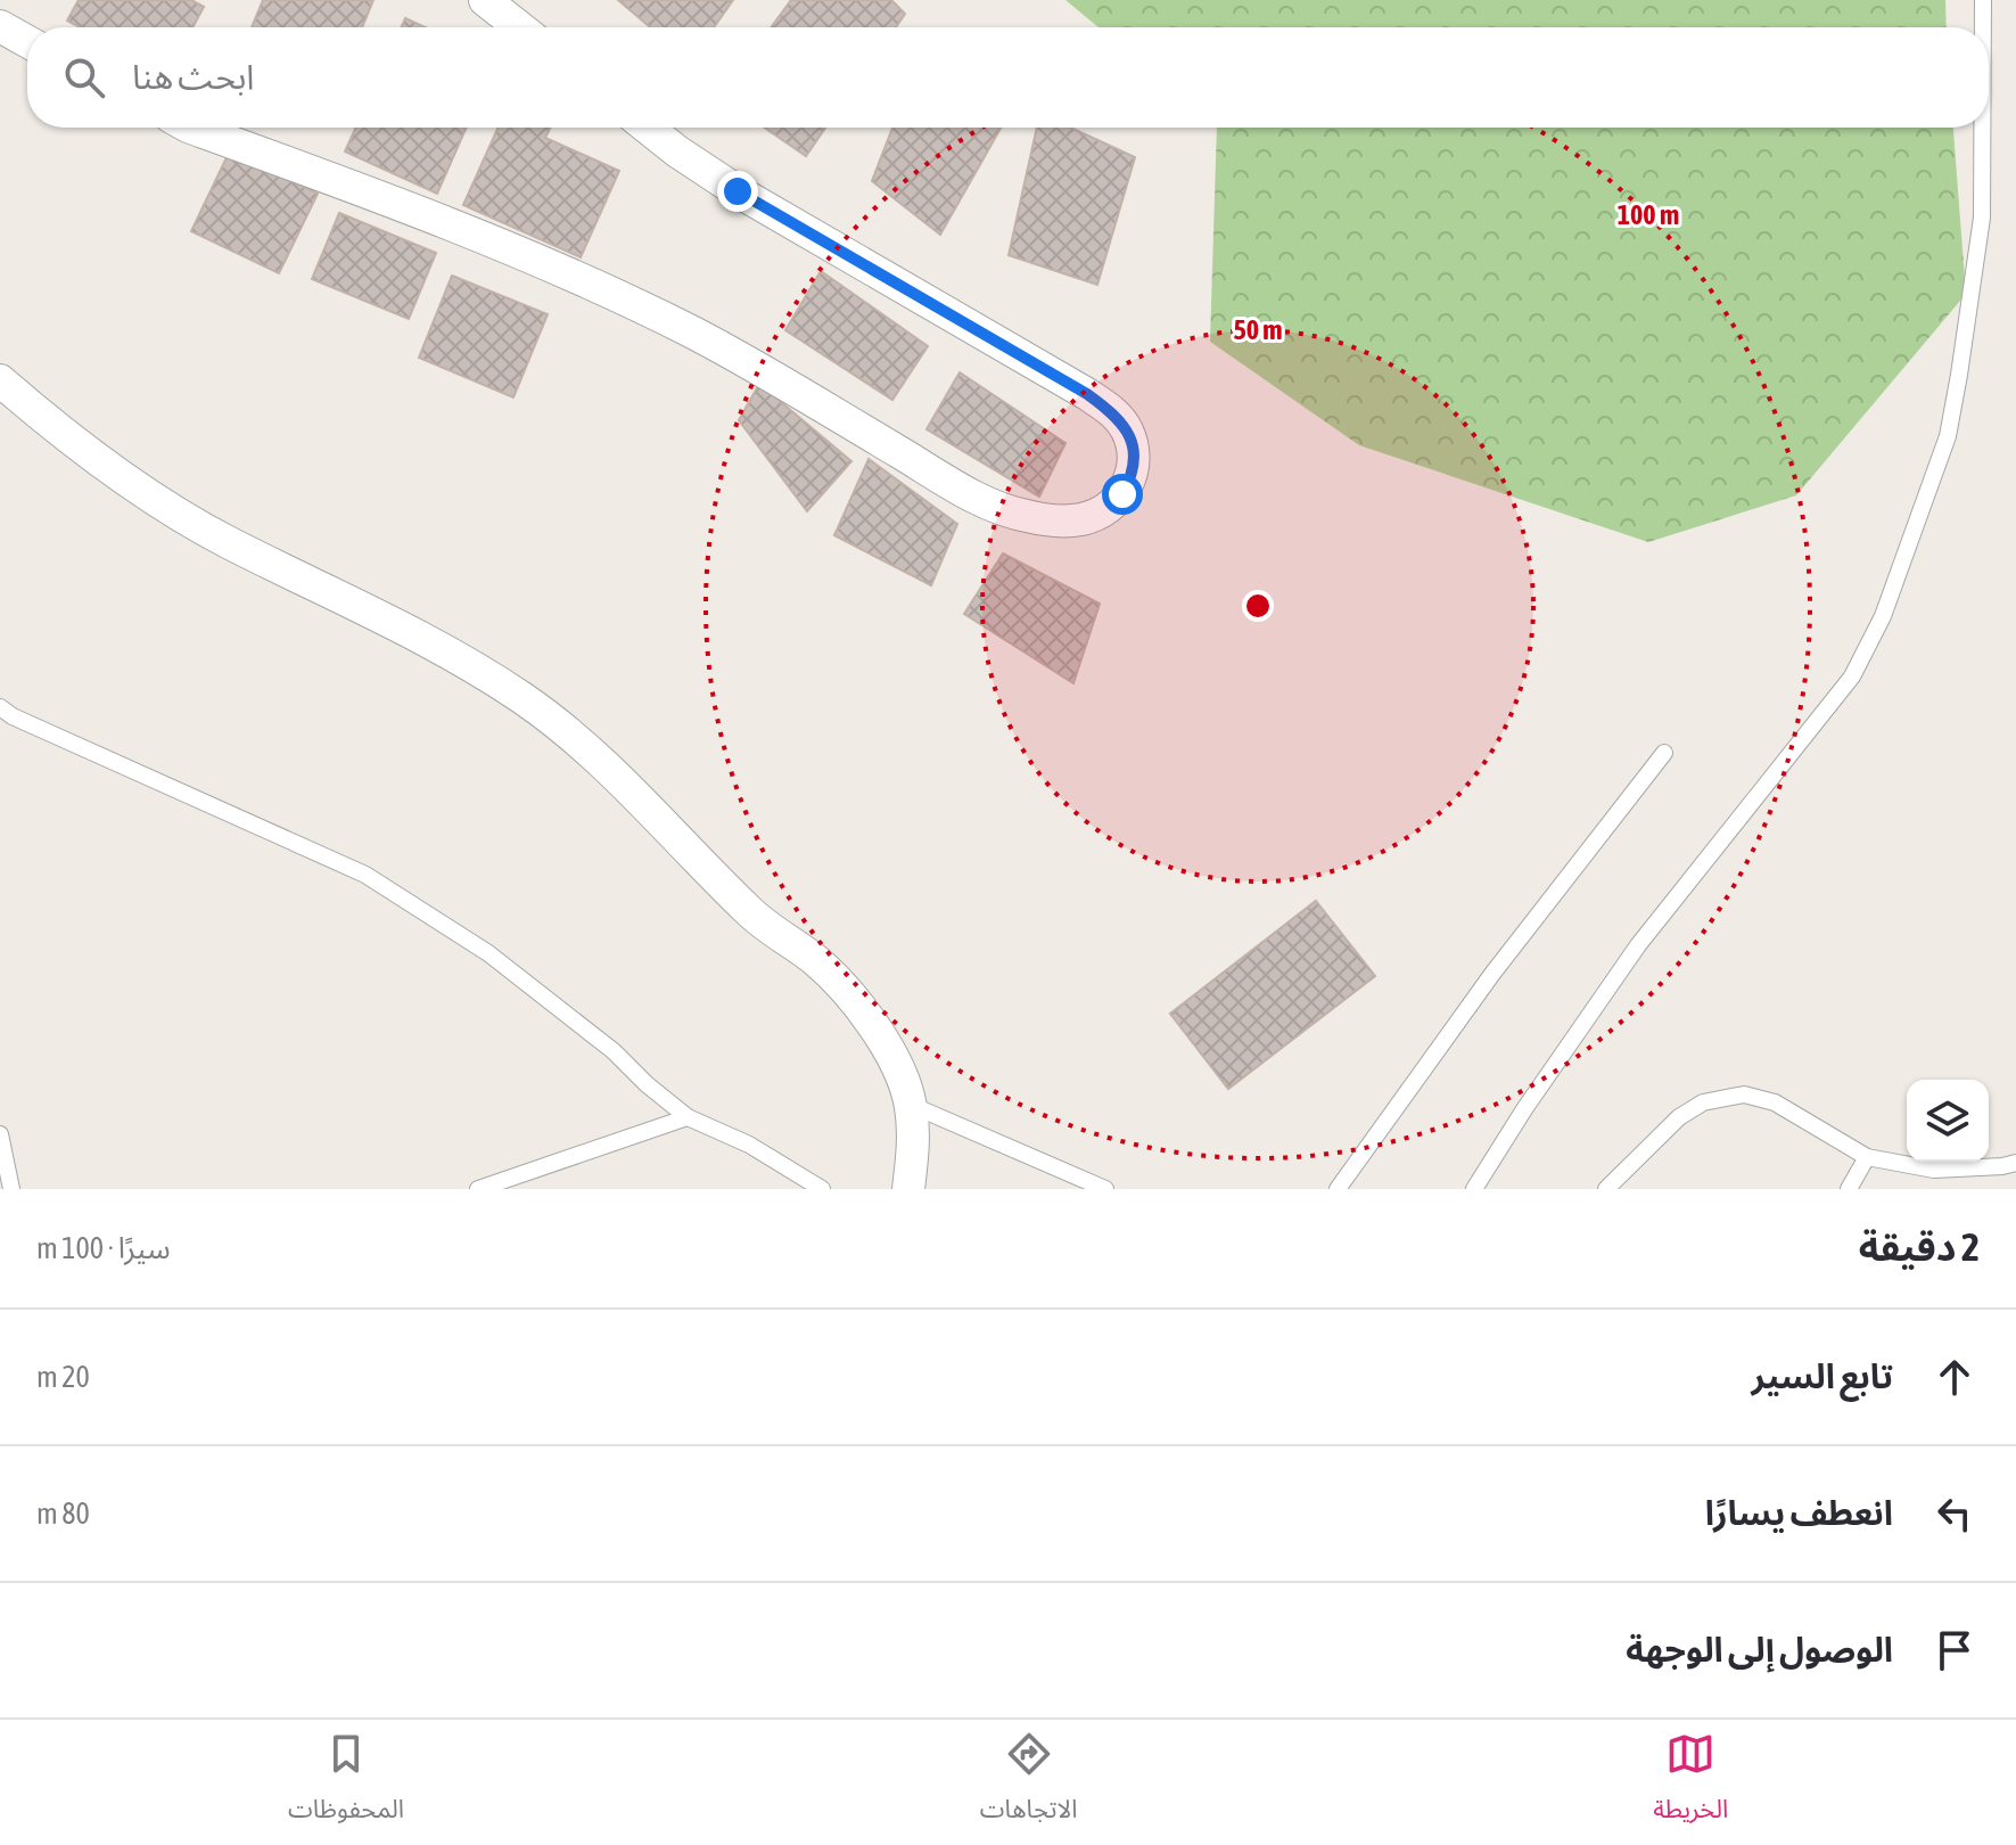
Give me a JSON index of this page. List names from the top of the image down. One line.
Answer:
{"page":{"search":"ابحث هنا","heading":["2 دقيقة","سيرًا · 100 m"],"list":[["تابع السير","20 m"],["انعطف يسارًا","80 m"],"الوصول إلى الوجهة"],"nav":["الخريطة","الاتجاهات","المحفوظات"]},"rings":["100 m","50 m"]}
